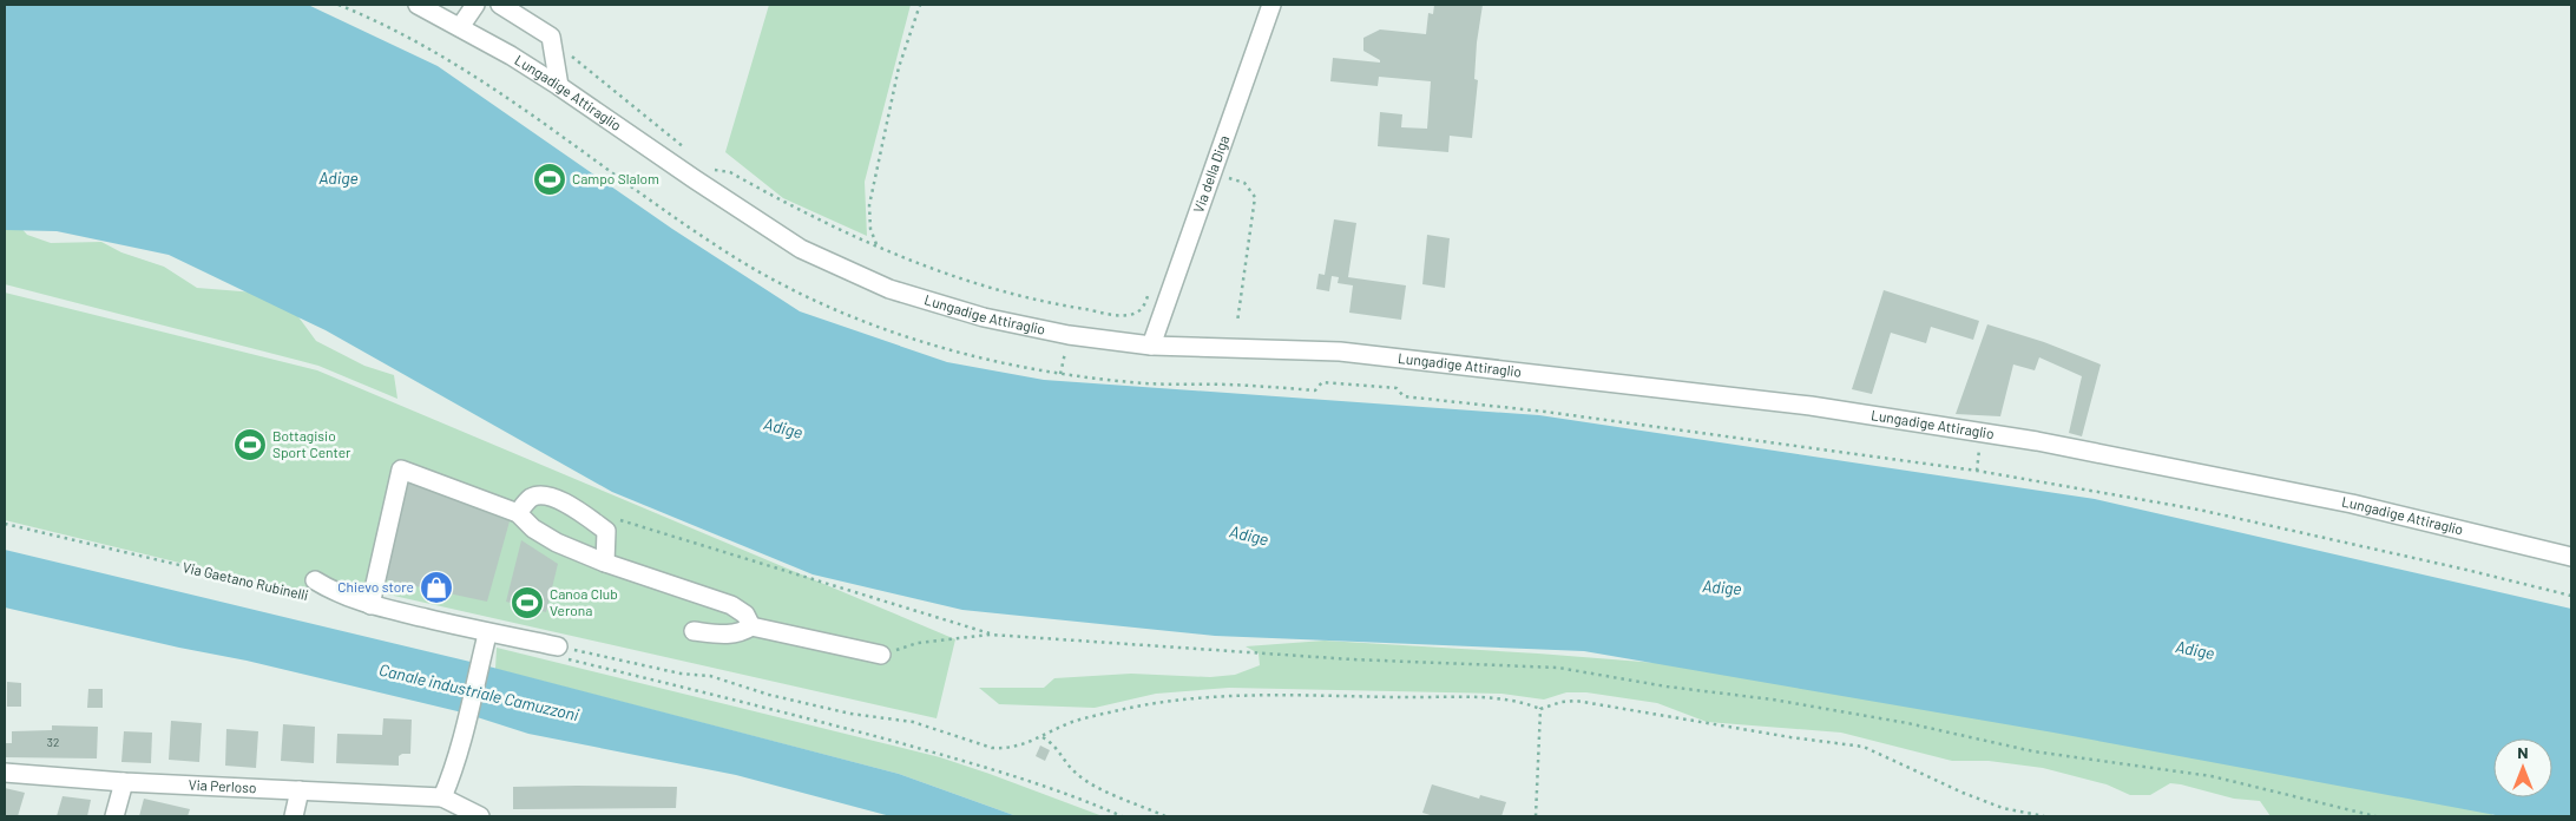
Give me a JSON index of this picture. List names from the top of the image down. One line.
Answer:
{"streets":{"street":["Lungadige Attiraglio","Via della Diga","Via Gaetano Rubinelli","Via Perloso"]},"crossings":[["Lungadige Attiraglio","Via della Diga"]],"water":["Adige","Canale industriale Camuzzoni"],"places":{"sports":["Campo Slalom","Bottagisio Sport Center","Canoa Club Verona"],"shop":["Chievo store"]},"house_numbers":["32"],"north":"top"}
